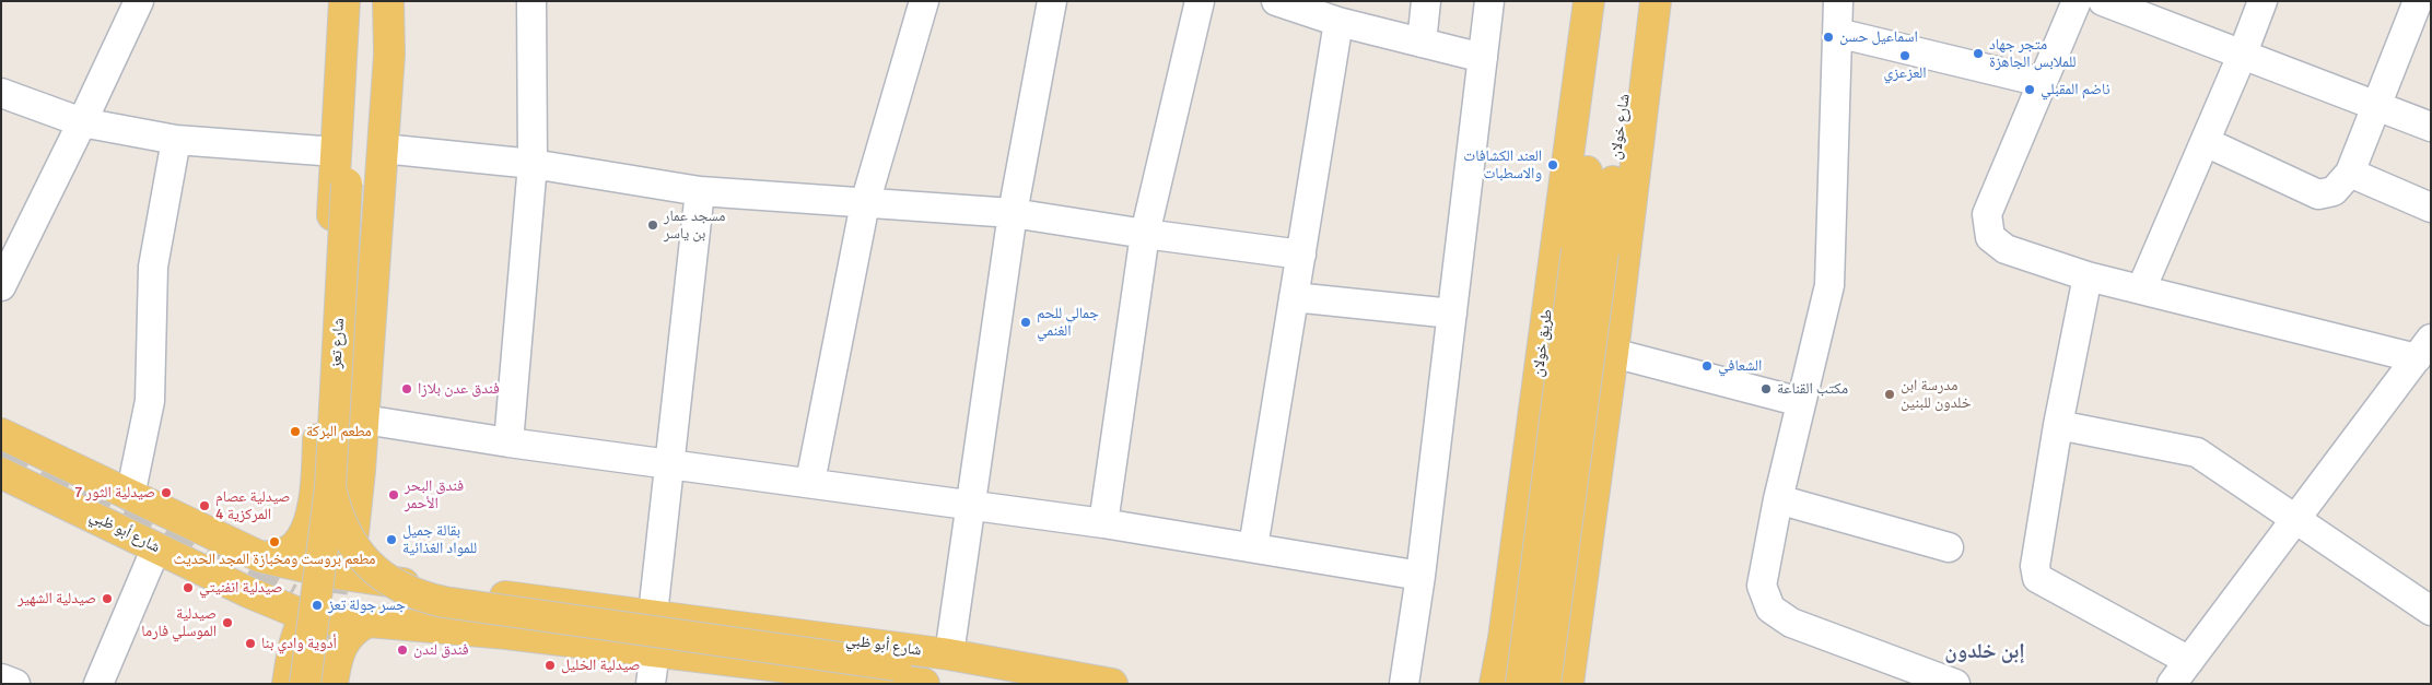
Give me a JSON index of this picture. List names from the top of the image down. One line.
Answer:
{"streets":{"main road":["شارع خولان","شارع تعز","طريق خولان","شارع أبو ظبي"]},"crossings":[["شارع خولان","طريق خولان"]],"districts":["إبن خلدون"],"places":["اسماعيل حسن","متجر جهاد للملابس الجاهزة","العزعزي","ناضم المقبلي","العند الكشافات والاسطبات","مسجد عمار بن ياسر","جمالي للحم الغنمي","الشعافي","فندق عدن بلازا","مكتب القناعة","مدرسة ابن خلدون للبنين","مطعم البركة","صيدلية الثور 7","فندق البحر الأحمر","صيدلية عصام المركزية 4","بقالة جميل للمواد الغذائية","مطعم بروست ومخبازة المجد الحديث","صيدلية انفنيتي","صيدلية الشهير","جسر جولة تعز","صيدلية الموسلي فارما","أدوية وادي بنا","فندق لندن","صيدلية الخليل"]}
